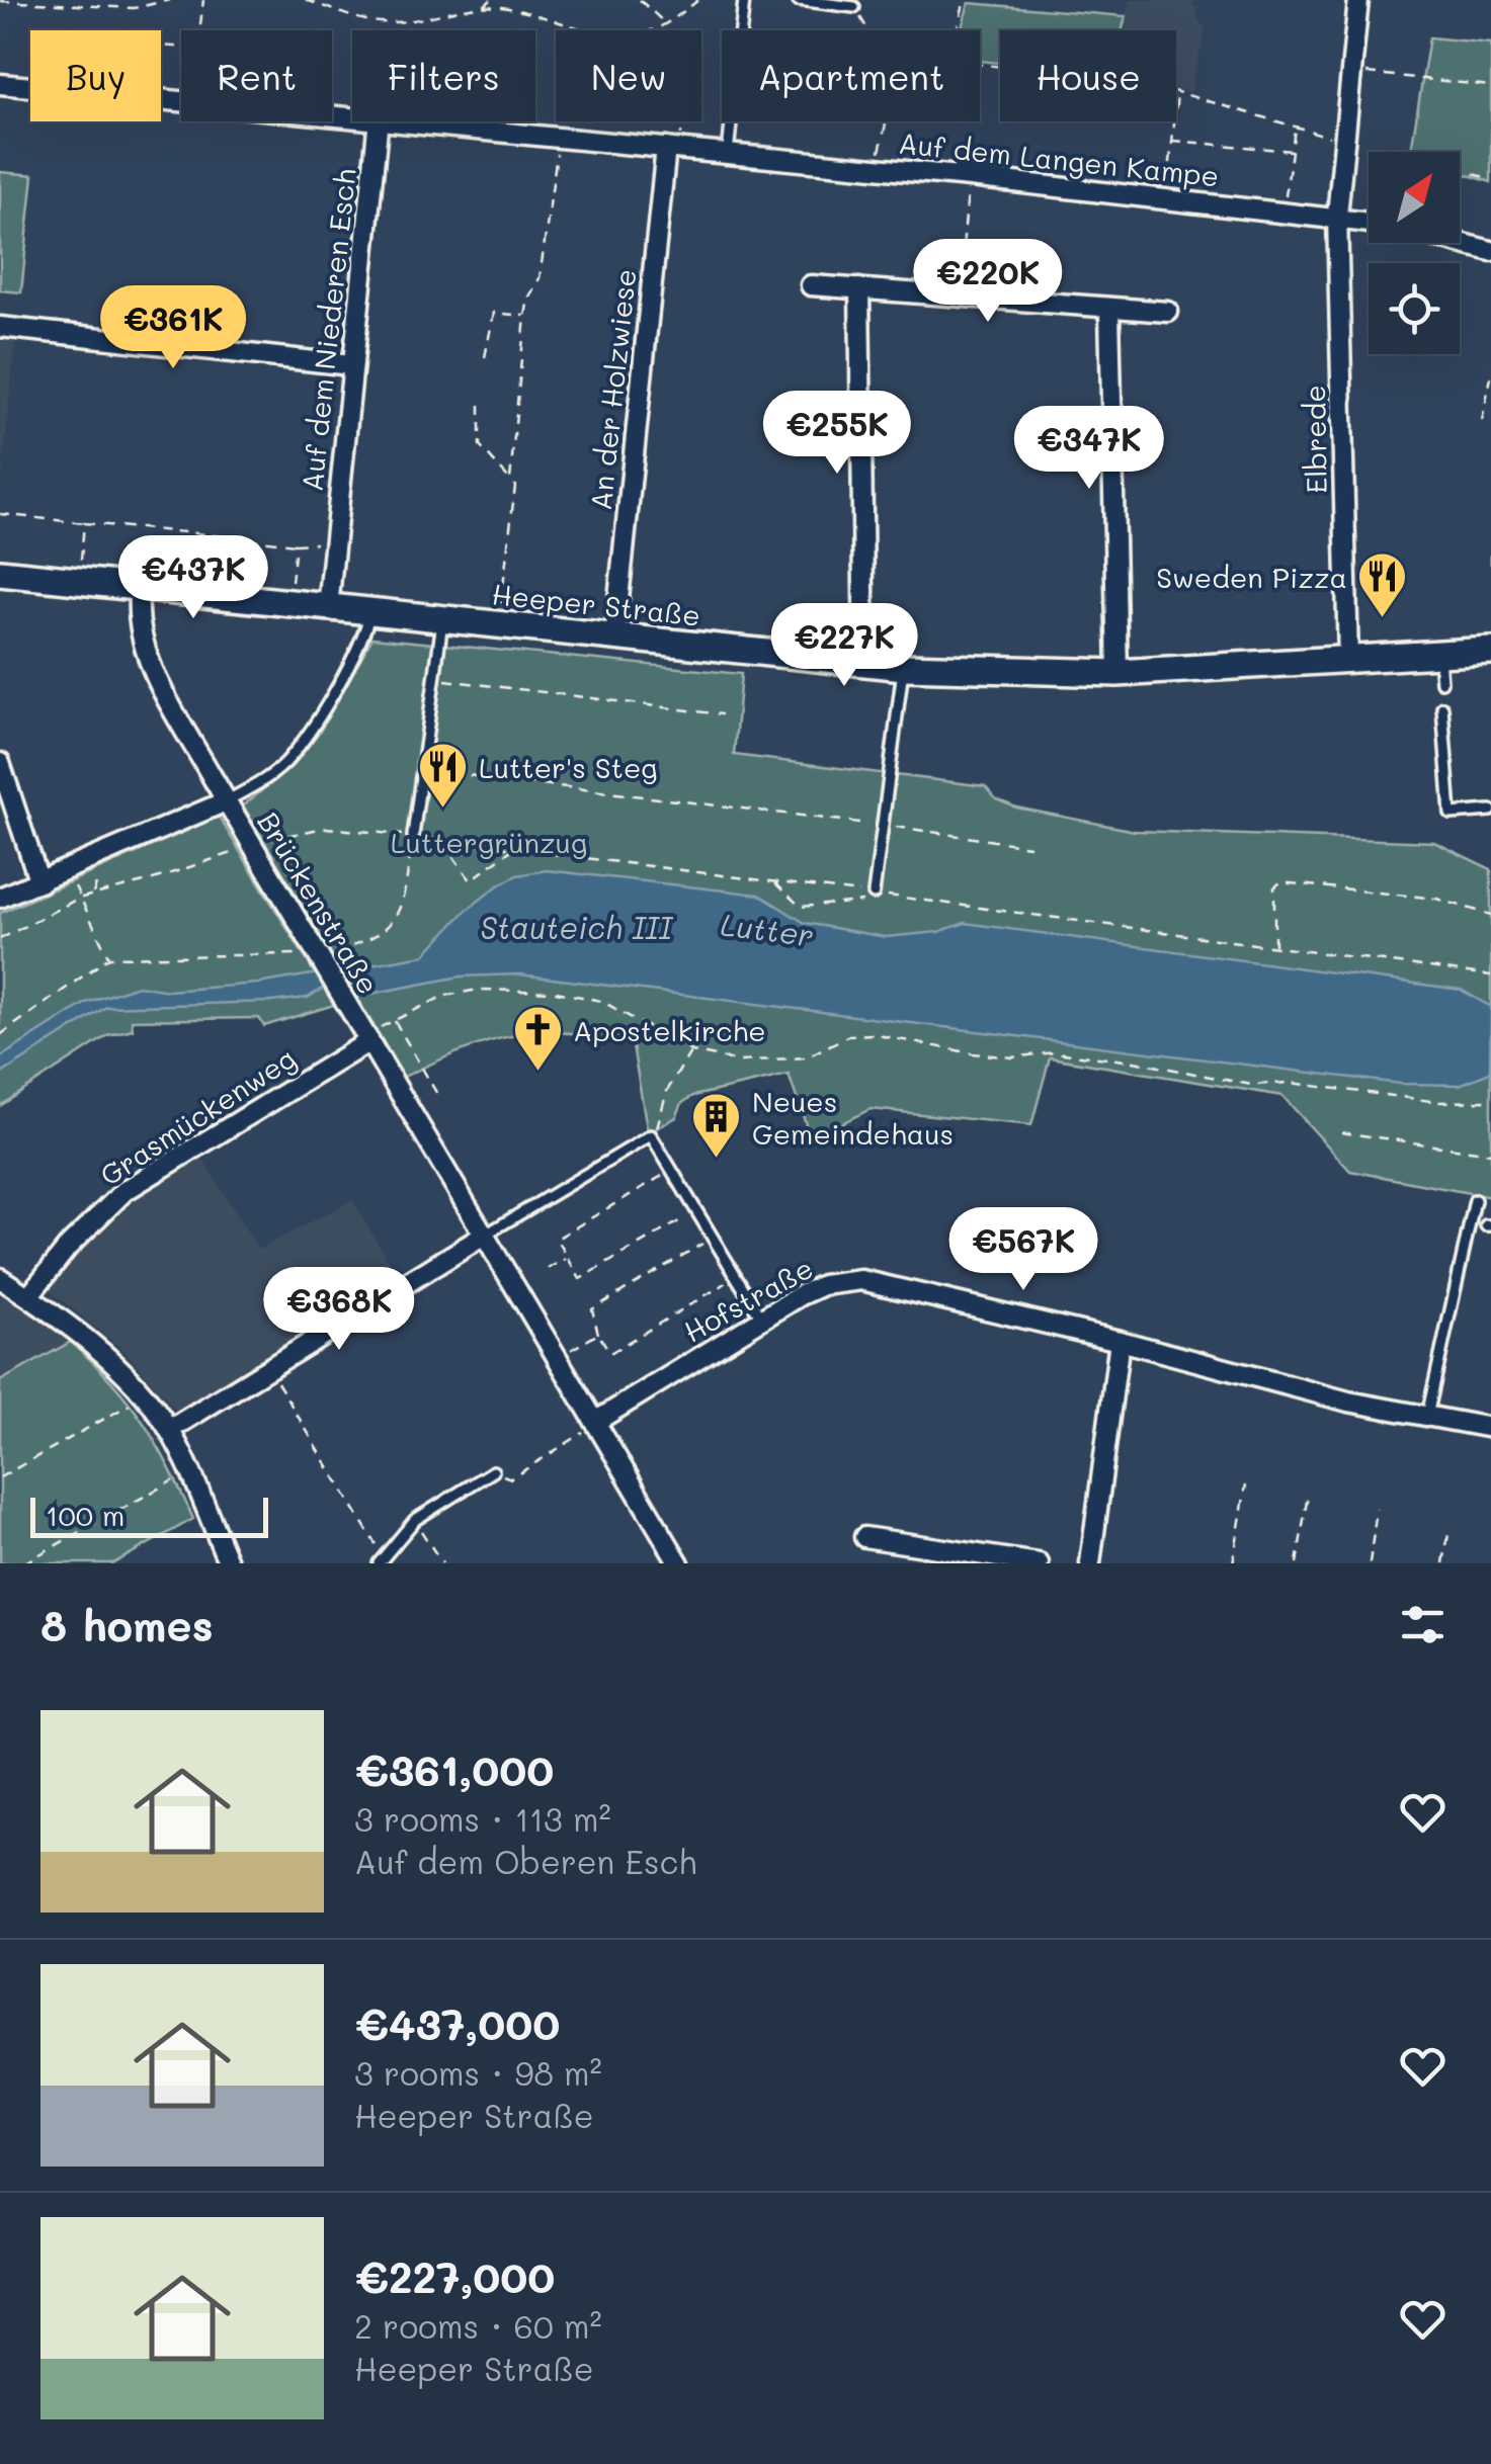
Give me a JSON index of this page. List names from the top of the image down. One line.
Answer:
{"streets":{"main road":["Heeper Straße"],"street":["Auf dem Langen Kampe","Auf dem Niederen Esch","An der Holzwiese","Elbrede","Brückenstraße","Grasmückenweg","Hofstraße"]},"crossings":[["Auf dem Langen Kampe","An der Holzwiese"],["Auf dem Langen Kampe","Elbrede"],["Auf dem Niederen Esch","Heeper Straße"],["An der Holzwiese","Heeper Straße"],["Elbrede","Heeper Straße"],["Heeper Straße","Brückenstraße"],["Brückenstraße","Grasmückenweg"],["Brückenstraße","Hofstraße"]],"water":["Stauteich III","Lutter"],"parks":["Luttergrünzug"],"places":{"restaurant":["Sweden Pizza","Lutter's Steg"],"church":["Apostelkirche"],"building":["Neues Gemeindehaus"]},"scale_bar":"100 m","north":"top right","page":{"chip":["Buy","Rent","Filters","New","Apartment","House"],"price":["€220K","€361K","€255K","€347K","€437K","€227K","€567K","€368K"],"scale":"100 m","heading":"8 homes","list":[{"name":"€361,000","note":"3 rooms · 113 m² · Auf dem Oberen Esch"},{"name":"€437,000","note":"3 rooms · 98 m² · Heeper Straße"},{"name":"€227,000","note":"2 rooms · 60 m² · Heeper Straße"}]}}
